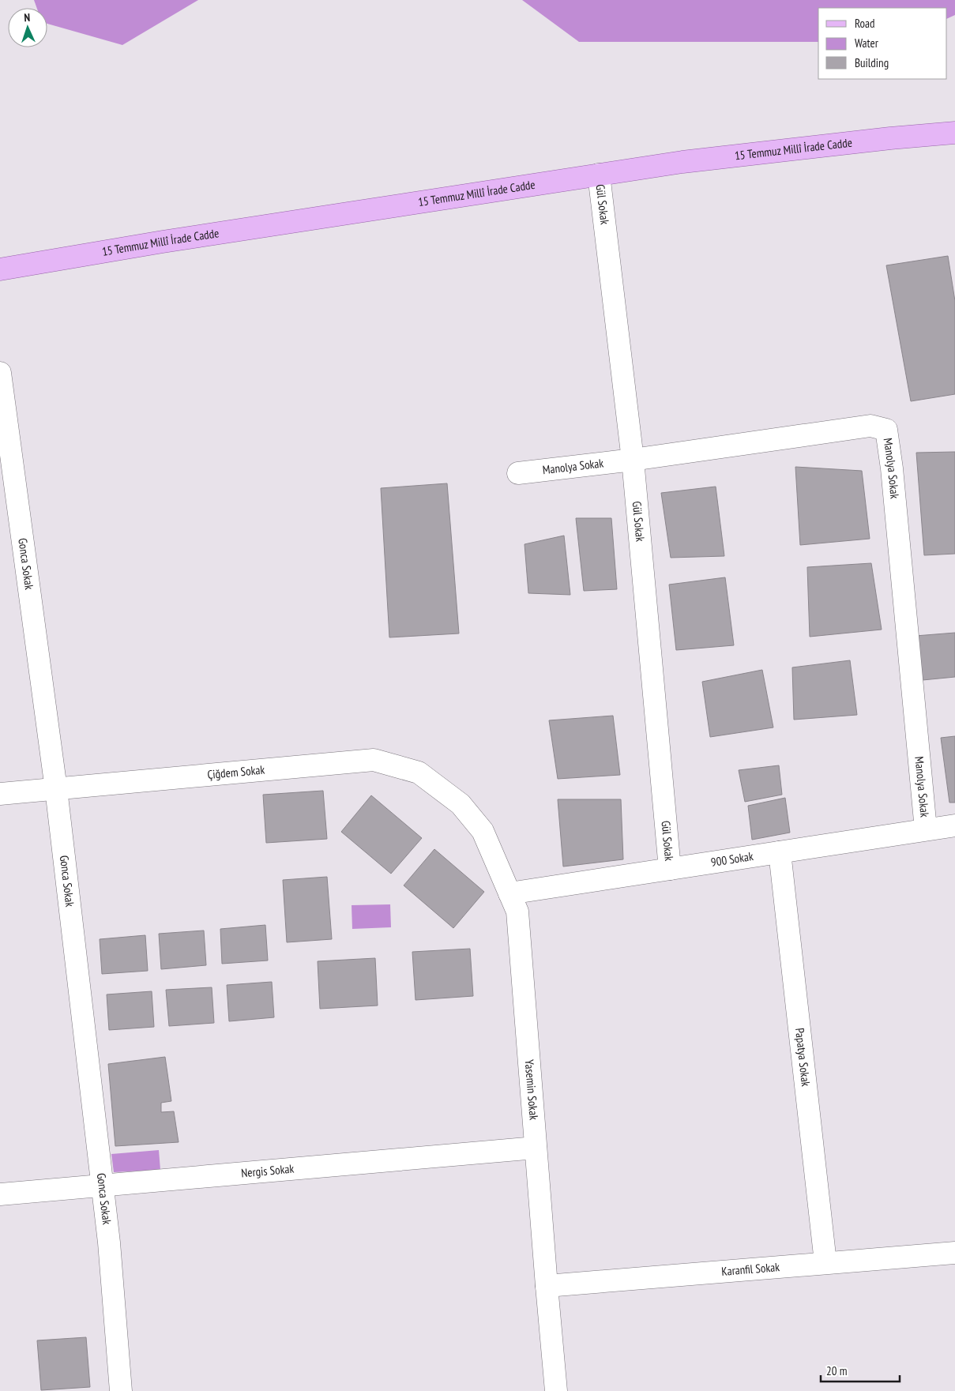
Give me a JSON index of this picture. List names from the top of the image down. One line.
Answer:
{"streets":{"main road":["15 Temmuz Millî İrade Cadde"],"street":["Gül Sokak","Manolya Sokak","Gonca Sokak","Çiğdem Sokak","900 Sokak","Papatya Sokak","Yasemin Sokak","Nergis Sokak","Karanfil Sokak"]},"crossings":[["15 Temmuz Millî İrade Cadde","Gül Sokak"],["Gül Sokak","Manolya Sokak"],["Gül Sokak","900 Sokak"],["Manolya Sokak","900 Sokak"],["Gonca Sokak","Çiğdem Sokak"],["Gonca Sokak","Nergis Sokak"],["Çiğdem Sokak","Yasemin Sokak"],["900 Sokak","Papatya Sokak"],["900 Sokak","Yasemin Sokak"],["Papatya Sokak","Karanfil Sokak"],["Yasemin Sokak","Nergis Sokak"],["Yasemin Sokak","Karanfil Sokak"]],"legend":["Road","Water","Building"],"scale_bar":"20 m","north":"top"}
